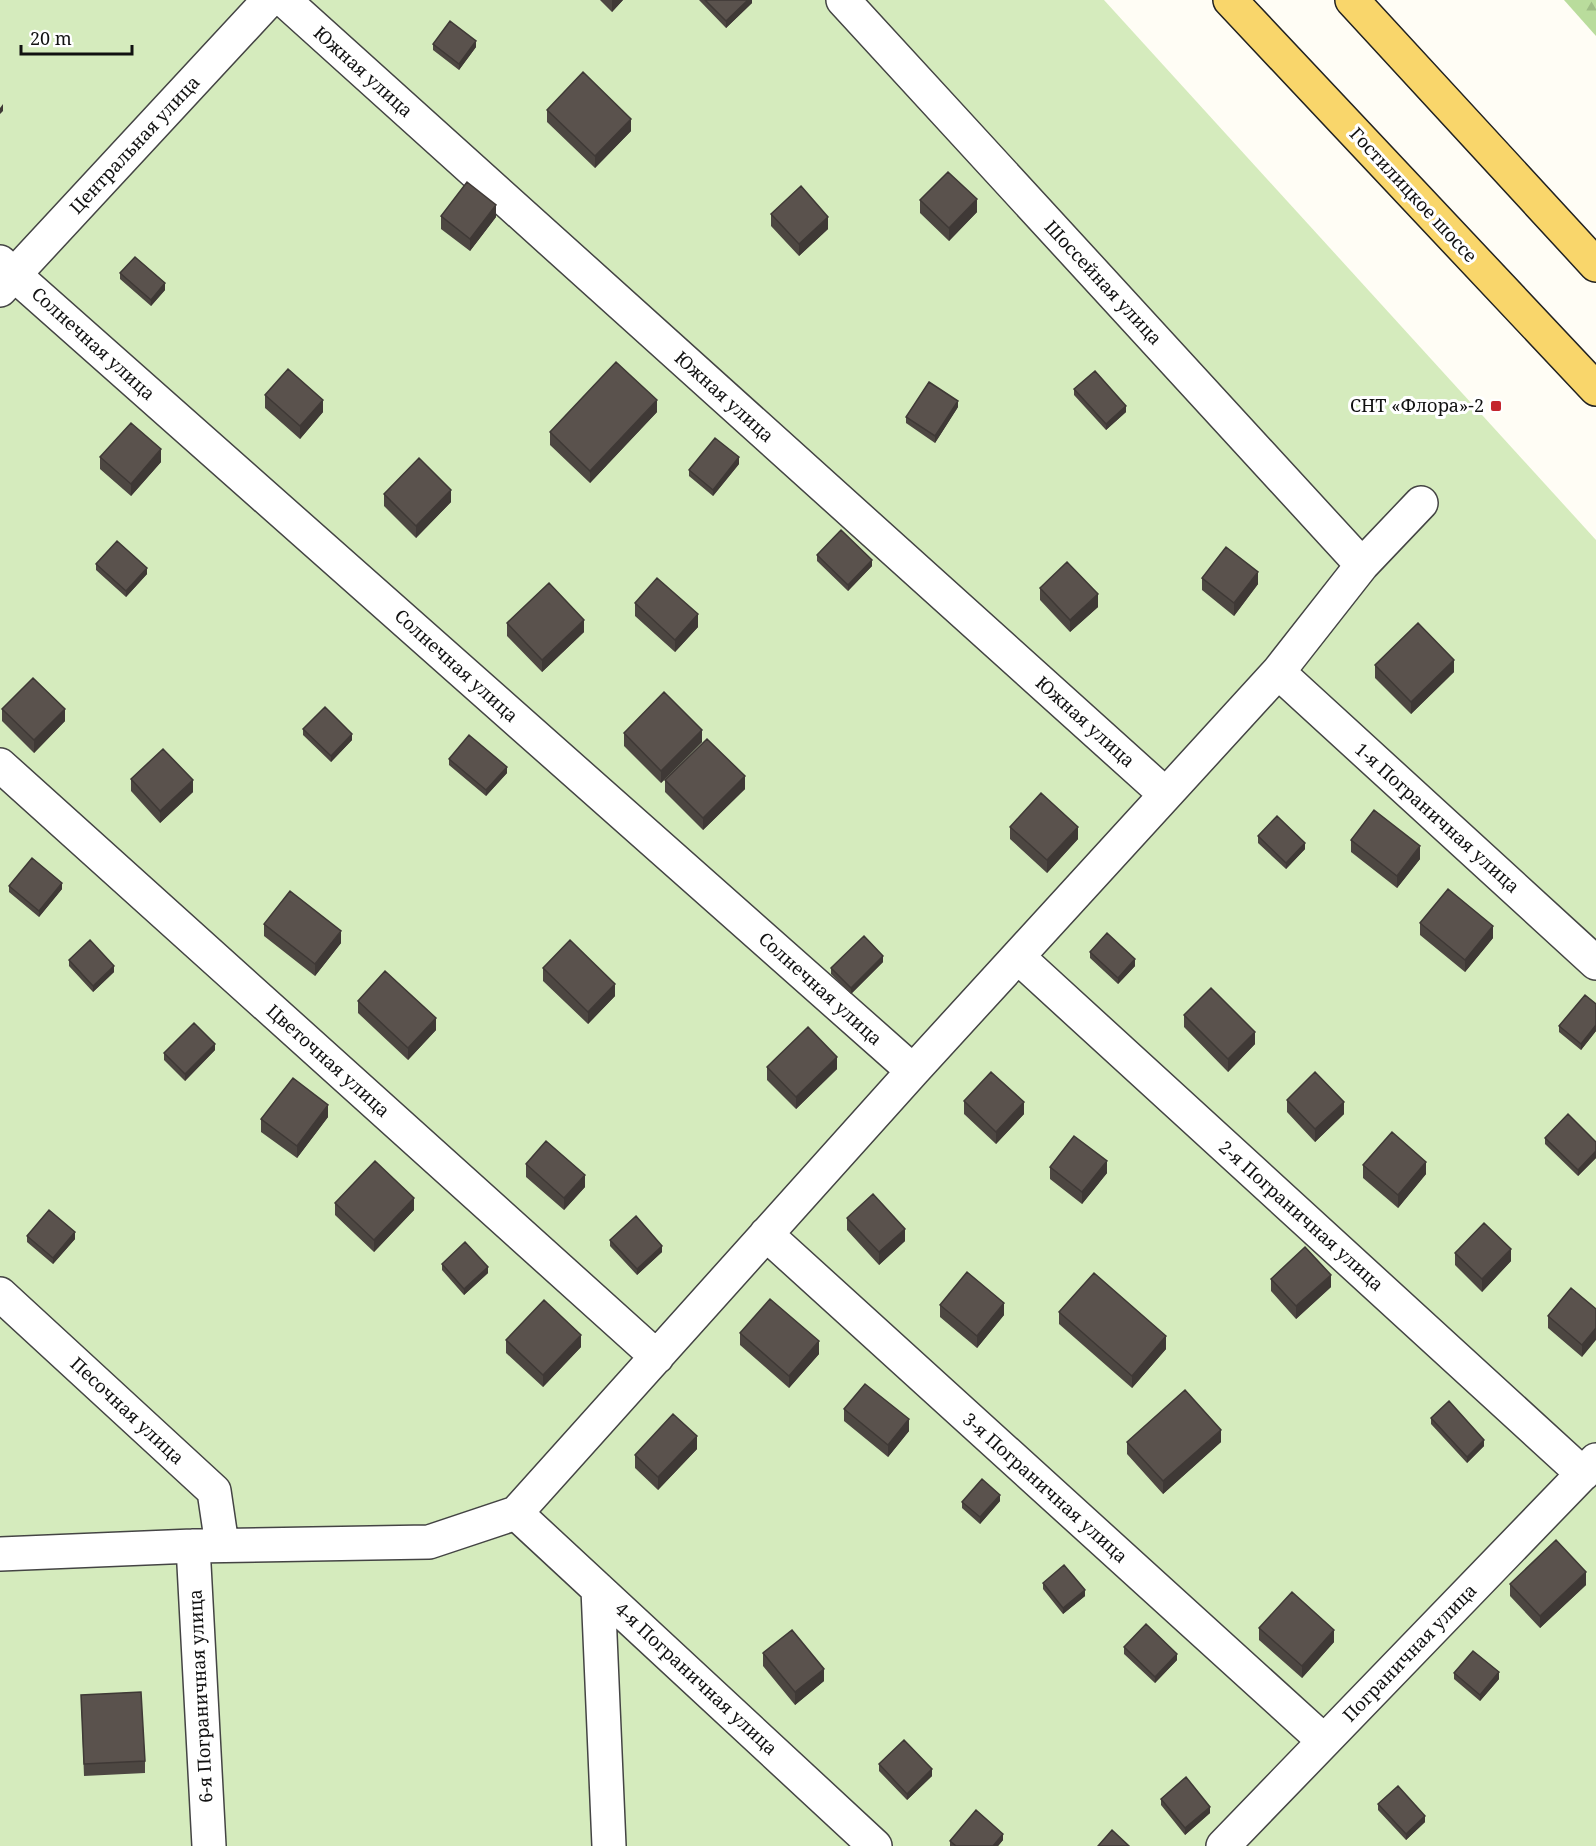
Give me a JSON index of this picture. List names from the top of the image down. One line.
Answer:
{"streets":{"main road":["Гостилицкое шоссе"],"lane":["Южная улица","Центральная улица","Шоссейная улица","Солнечная улица","1-я Пограничная улица","Цветочная улица","2-я Пограничная улица","Песочная улица","3-я Пограничная улица","Пограничная улица","4-я Пограничная улица","6-я Пограничная улица"]},"crossings":[["Центральная улица","Солнечная улица"],["2-я Пограничная улица","Пограничная улица"],["Песочная улица","6-я Пограничная улица"],["3-я Пограничная улица","Пограничная улица"]],"places":{"transit":["СНТ «Флора»-2"]},"scale_bar":"20 m"}
